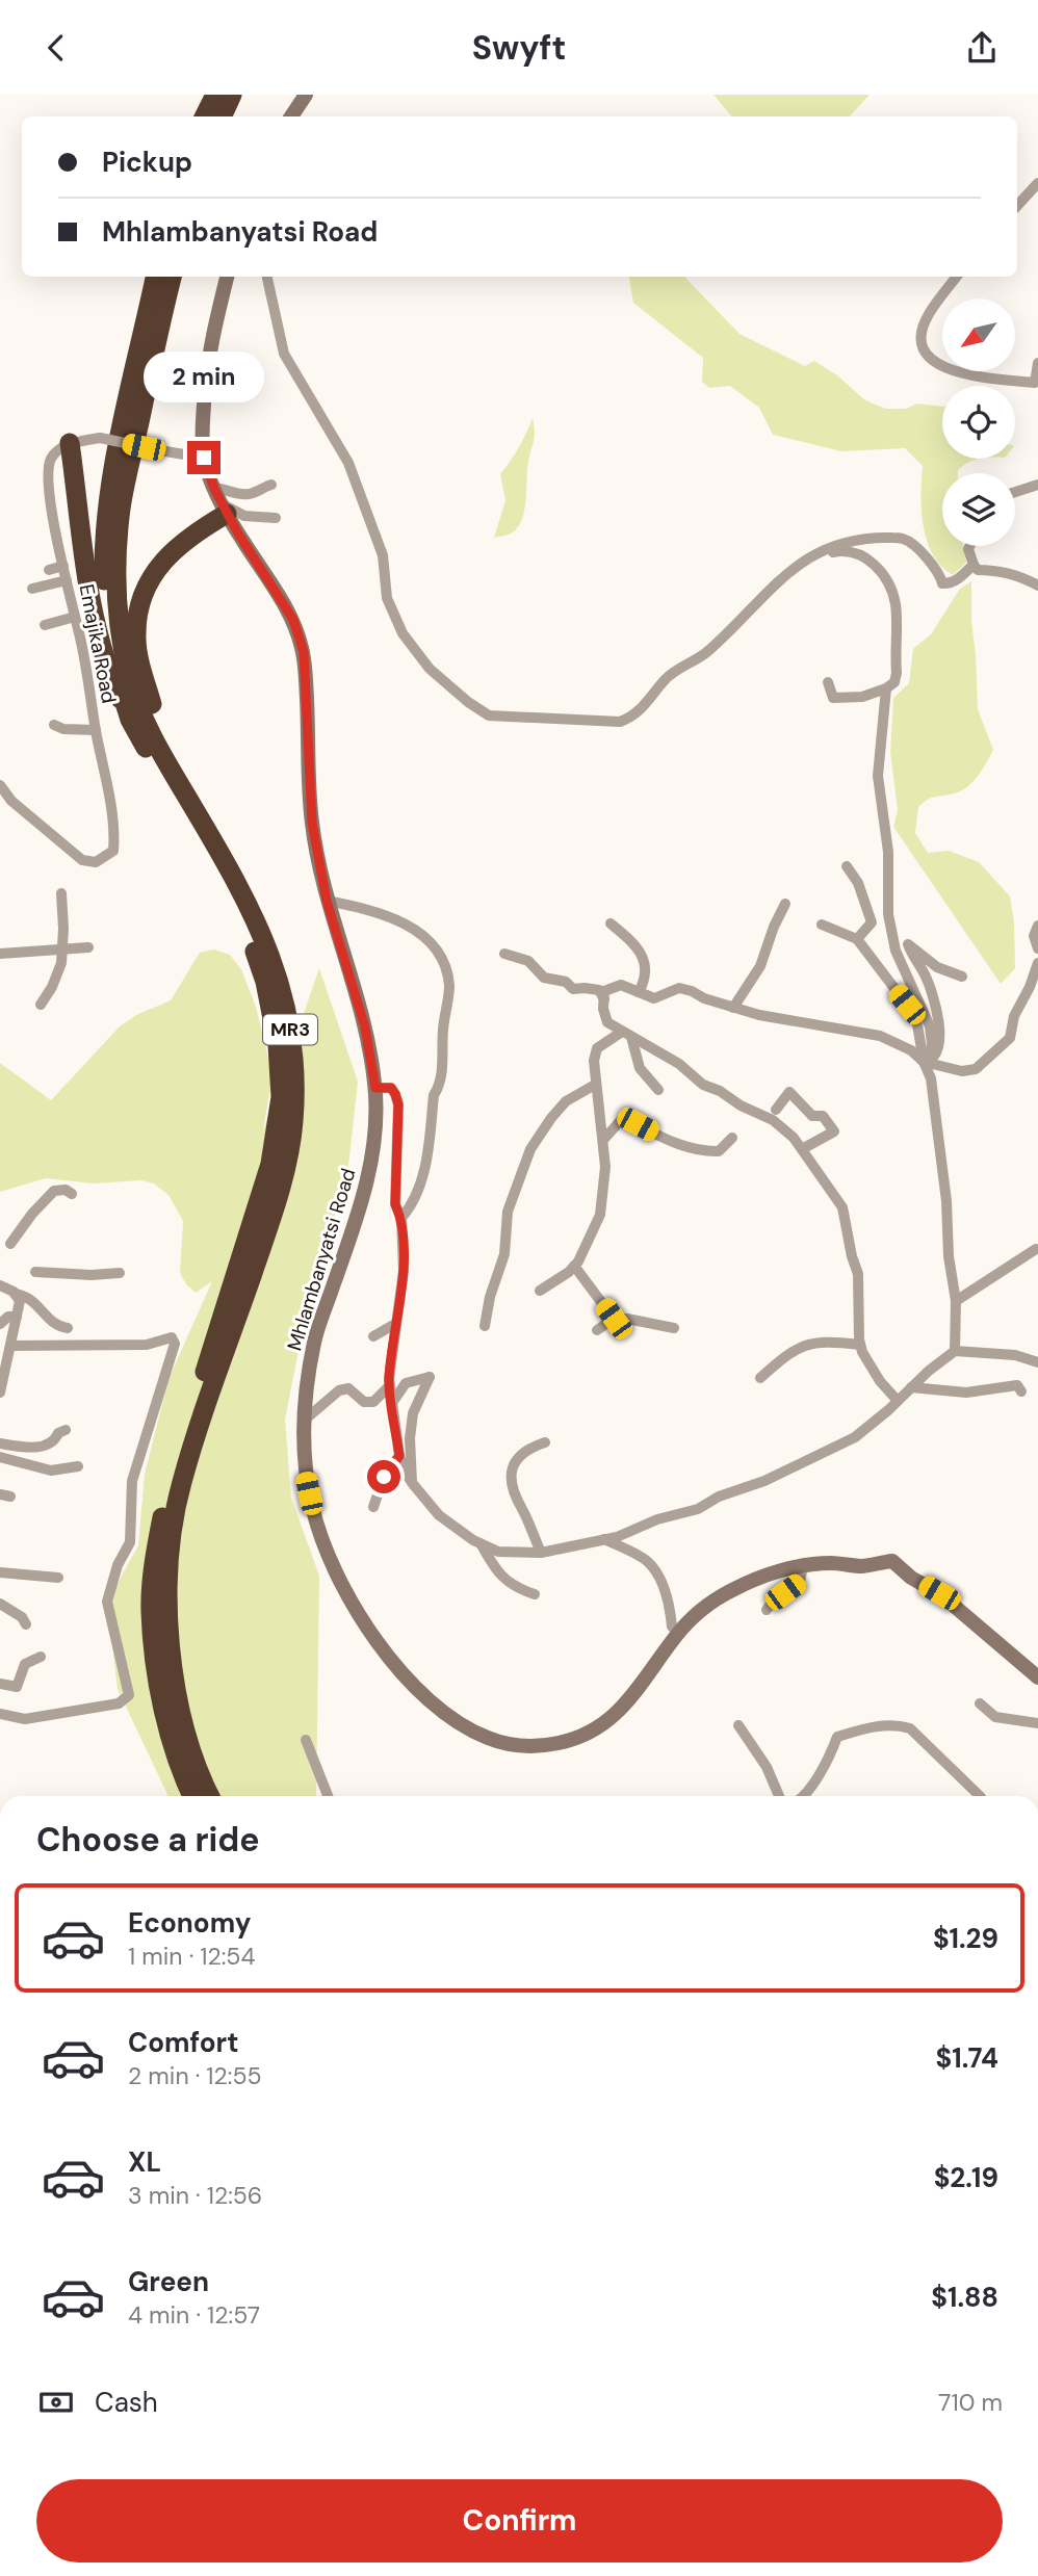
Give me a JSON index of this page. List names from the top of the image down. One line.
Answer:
{"streets":{"highway":["MR3"],"main road":["Mhlambanyatsi Road"],"street":["Emajika Road"]},"north":"bottom left","page":{"header":"Swyft","banner":["Pickup","Mhlambanyatsi Road"],"bubble":"2 min","heading":"Choose a ride","list":[{"name":"Economy","note":"1 min · 12:54","value":"$1.29"},{"name":"Comfort","note":"2 min · 12:55","value":"$1.74"},{"name":"XL","note":"3 min · 12:56","value":"$2.19"},{"name":"Green","note":"4 min · 12:57","value":"$1.88"}],"pay":["Cash","710 m"],"buttons":"Confirm"}}
